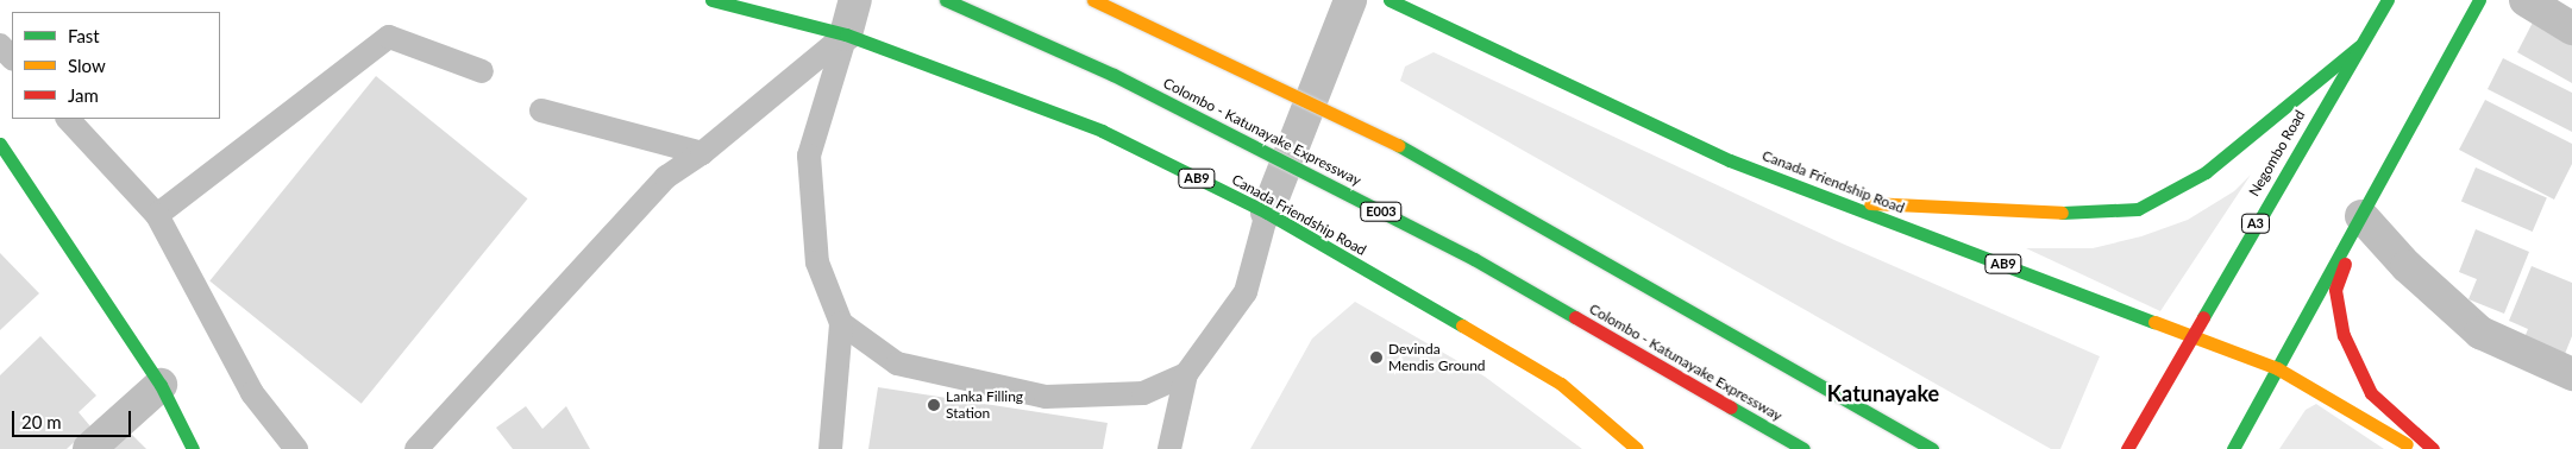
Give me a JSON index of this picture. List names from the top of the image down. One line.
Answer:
{"streets":{"main road":["Colombo - Katunayake Expressway","Negombo Road","AB9","Canada Friendship Road","E003","A3"]},"crossings":[["Negombo Road","Canada Friendship Road"]],"districts":["Katunayake"],"places":["Devinda Mendis Ground","Lanka Filling Station"],"legend":["Fast","Slow","Jam"],"scale_bar":"20 m"}
